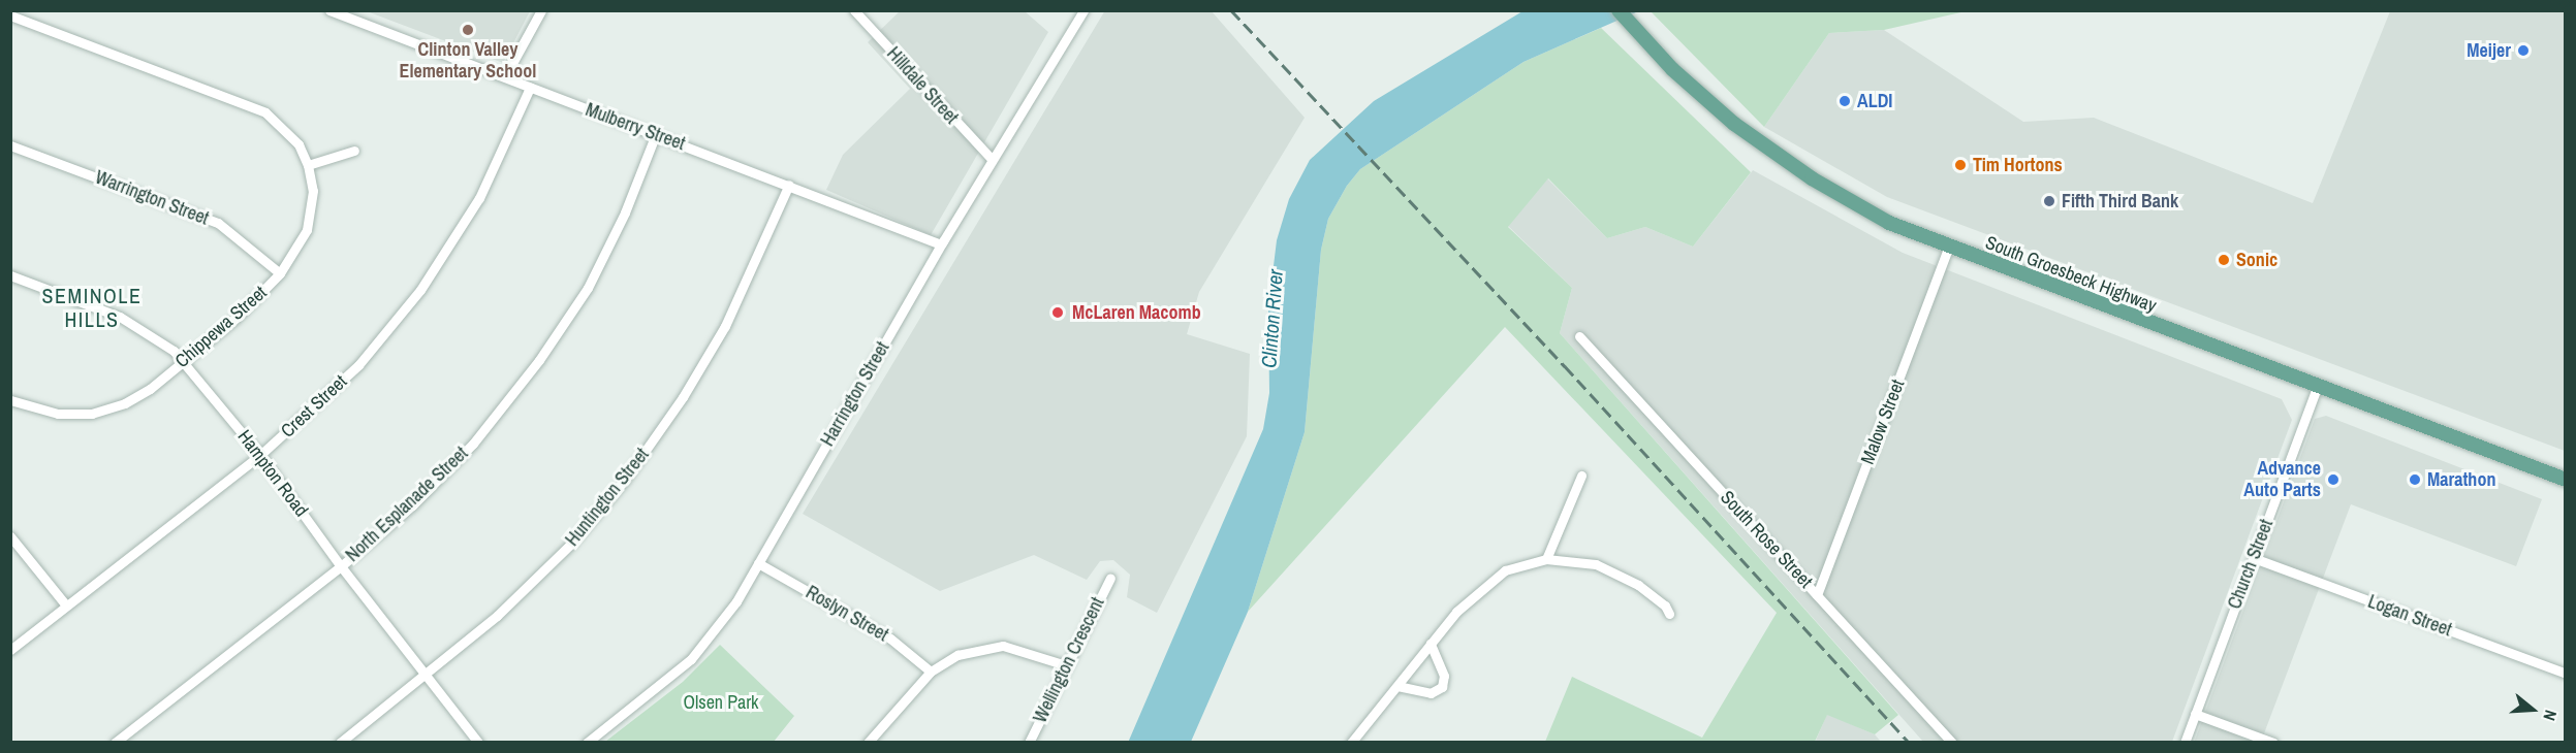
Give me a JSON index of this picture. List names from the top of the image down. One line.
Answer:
{"streets":{"main road":["South Groesbeck Highway"],"street":["Hilldale Street","Mulberry Street","Warrington Street","Chippewa Street","Harrington Street","Crest Street","Malow Street","Hampton Road","Huntington Street","North Esplanade Street","South Rose Street","Church Street","Roslyn Street","Logan Street","Wellington Crescent"]},"crossings":[["Hilldale Street","Harrington Street"],["Mulberry Street","Harrington Street"],["Mulberry Street","Crest Street"],["Mulberry Street","Huntington Street"],["Mulberry Street","North Esplanade Street"],["Warrington Street","Chippewa Street"],["South Groesbeck Highway","Malow Street"],["South Groesbeck Highway","Church Street"],["Chippewa Street","Hampton Road"],["Harrington Street","Roslyn Street"],["Crest Street","Hampton Road"],["Malow Street","South Rose Street"],["Hampton Road","Huntington Street"],["Hampton Road","North Esplanade Street"],["Church Street","Logan Street"]],"districts":["SEMINOLE HILLS"],"water":["Clinton River"],"parks":["Olsen Park"],"places":["Clinton Valley Elementary School","Meijer","ALDI","Tim Hortons","Fifth Third Bank","Sonic","McLaren Macomb","Advance Auto Parts","Marathon"],"north":"right"}
